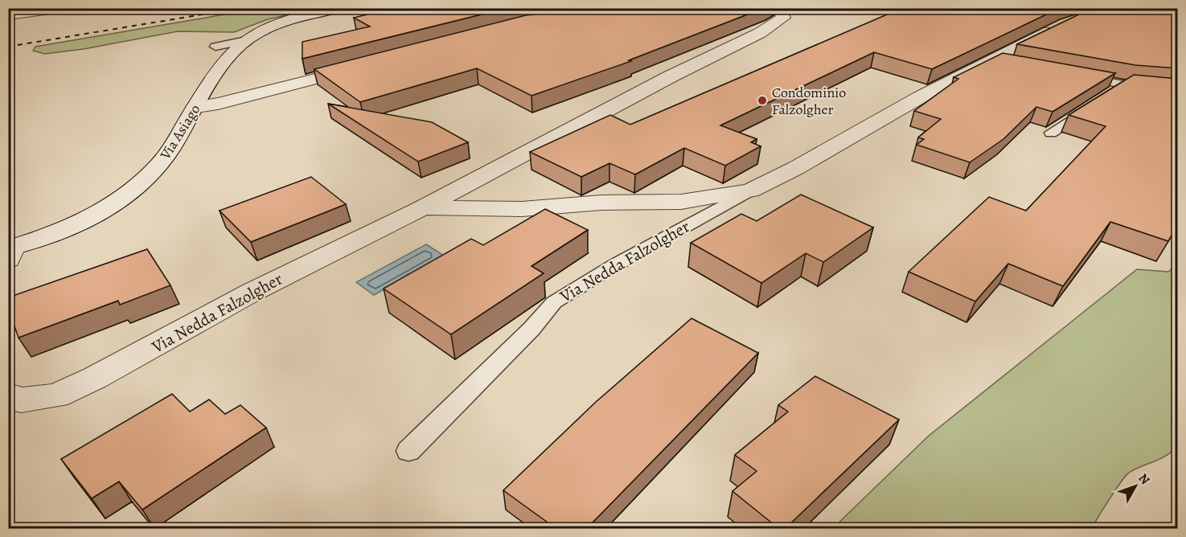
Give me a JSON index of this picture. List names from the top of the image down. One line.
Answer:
{"streets":{"street":["Via Asiago","Via Nedda Falzolgher"]},"places":["Condominio Falzolgher"],"north":"top right"}
